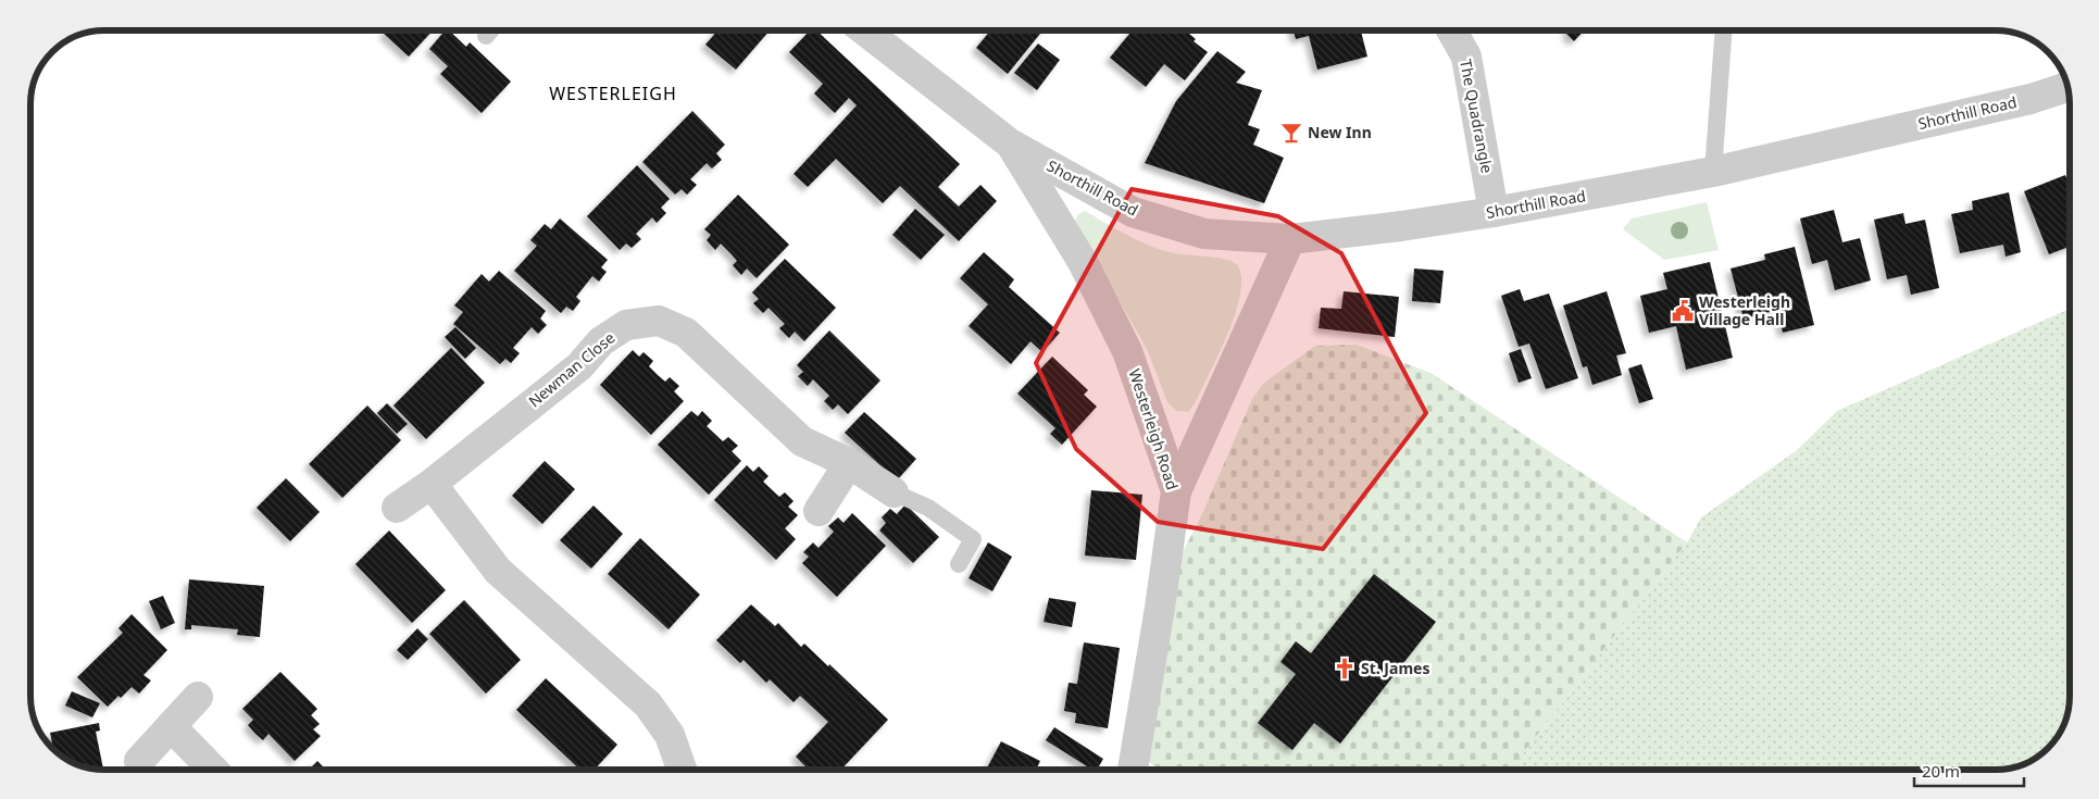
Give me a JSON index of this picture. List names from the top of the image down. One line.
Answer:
{"streets":{"street":["Shorthill Road","The Quadrangle","Newman Close","Westerleigh Road"]},"crossings":[["Shorthill Road","The Quadrangle"],["Shorthill Road","Westerleigh Road"]],"districts":["WESTERLEIGH"],"places":{"bar":["New Inn"],"public building":["Westerleigh Village Hall"],"church":["St. James"]},"scale_bar":"20 m"}
